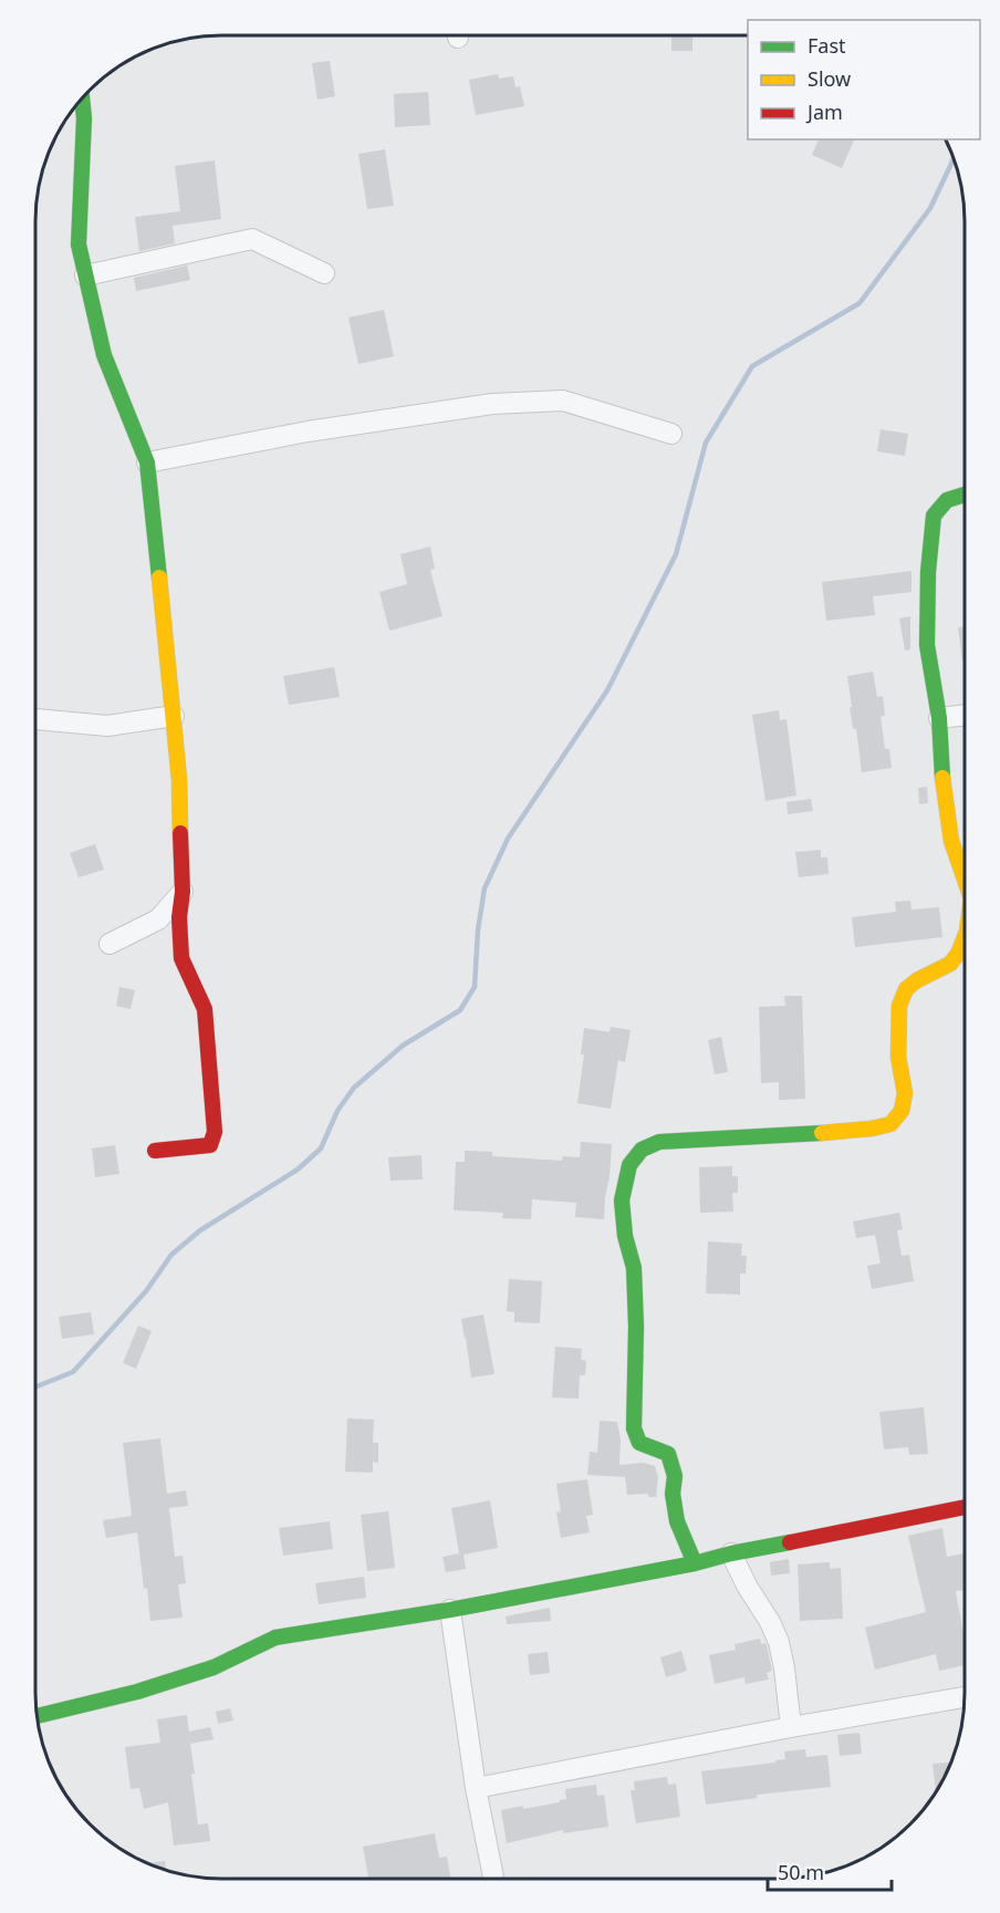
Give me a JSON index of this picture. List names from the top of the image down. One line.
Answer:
{"legend":["Fast","Slow","Jam"],"scale_bar":"50 m"}
